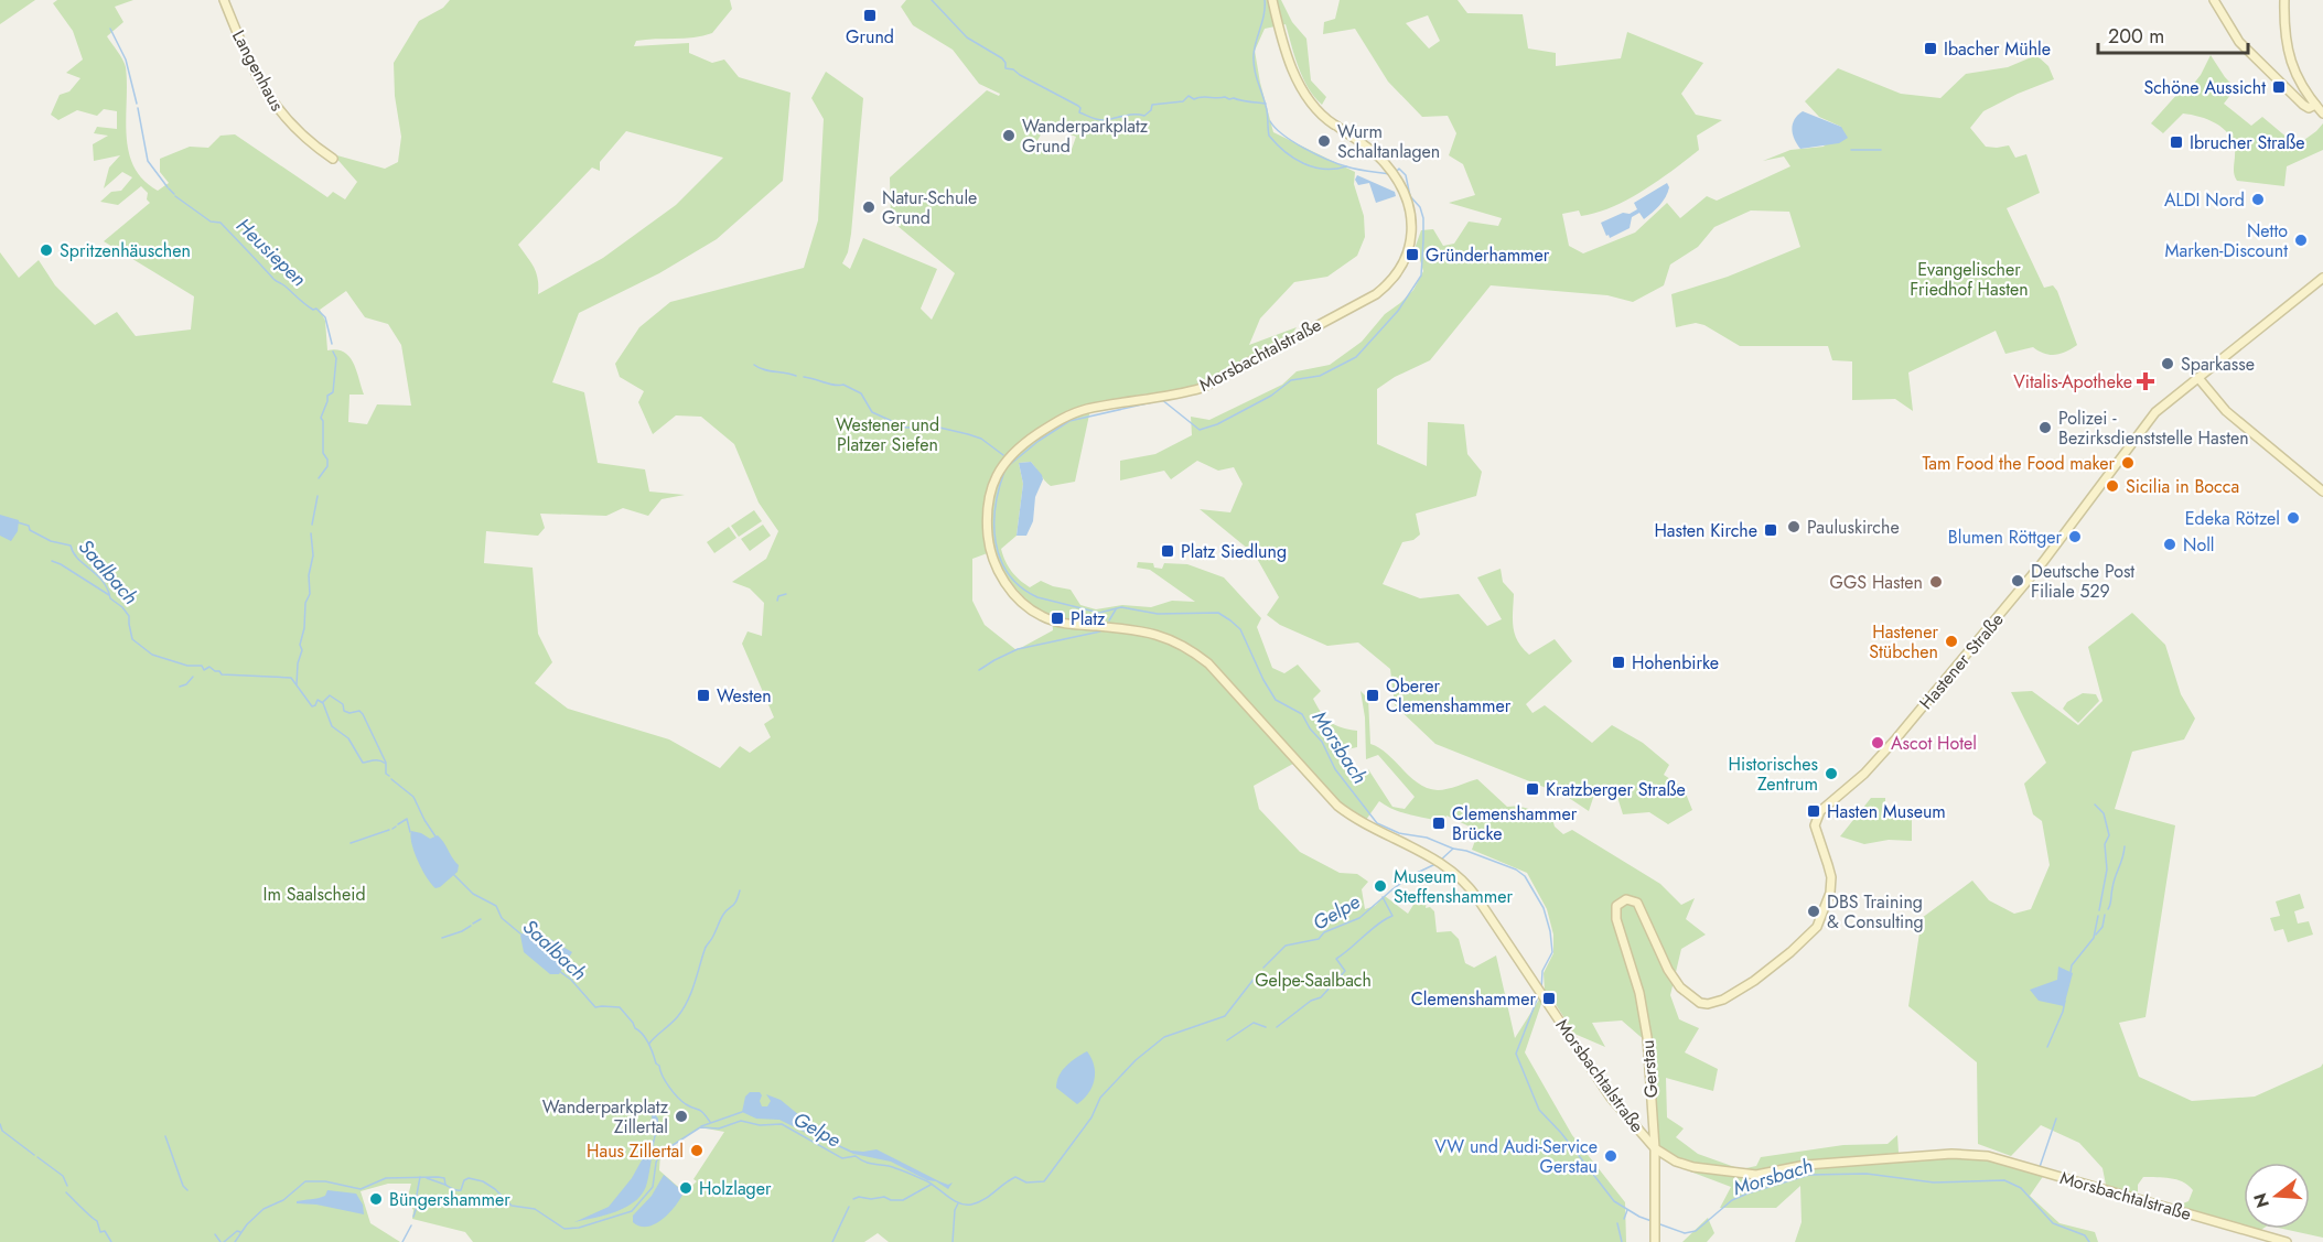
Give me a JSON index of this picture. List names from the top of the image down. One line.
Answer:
{"streets":{"main road":["Langenhaus","Morsbachtalstraße","Hastener Straße","Gerstau"]},"crossings":[["Morsbachtalstraße","Gerstau"],["Hastener Straße","Gerstau"]],"water":["Heusiepen","Saalbach","Morsbach","Gelpe"],"parks":["Evangelischer Friedhof Hasten","Westener und Platzer Siefen","Im Saalscheid","Gelpe-Saalbach"],"places":{"transit":["Grund","Ibacher Mühle","Schöne Aussicht","Ibrucher Straße","Gründerhammer","Hasten Kirche","Platz Siedlung","Platz","Hohenbirke","Westen","Oberer Clemenshammer","Kratzberger Straße","Hasten Museum","Clemenshammer Brücke","Clemenshammer"],"other":["Wanderparkplatz Grund","Wurm Schaltanlagen","ALDI Nord","Natur-Schule Grund","Netto Marken-Discount","Spritzenhäuschen","Sparkasse","Polizei - Bezirksdienststelle Hasten","Tam Food the Food maker","Sicilia in Bocca","Edeka Rötzel","Pauluskirche","Blumen Röttger","Noll","Deutsche Post Filiale 529","GGS Hasten","Hastener Stübchen","Ascot Hotel","Historisches Zentrum","Museum Steffenshammer","DBS Training & Consulting","Wanderparkplatz Zillertal","Haus Zillertal","VW und Audi-Service Gerstau","Holzlager","Büngershammer"],"health":["Vitalis-Apotheke"]},"scale_bar":"200 m","north":"left"}
